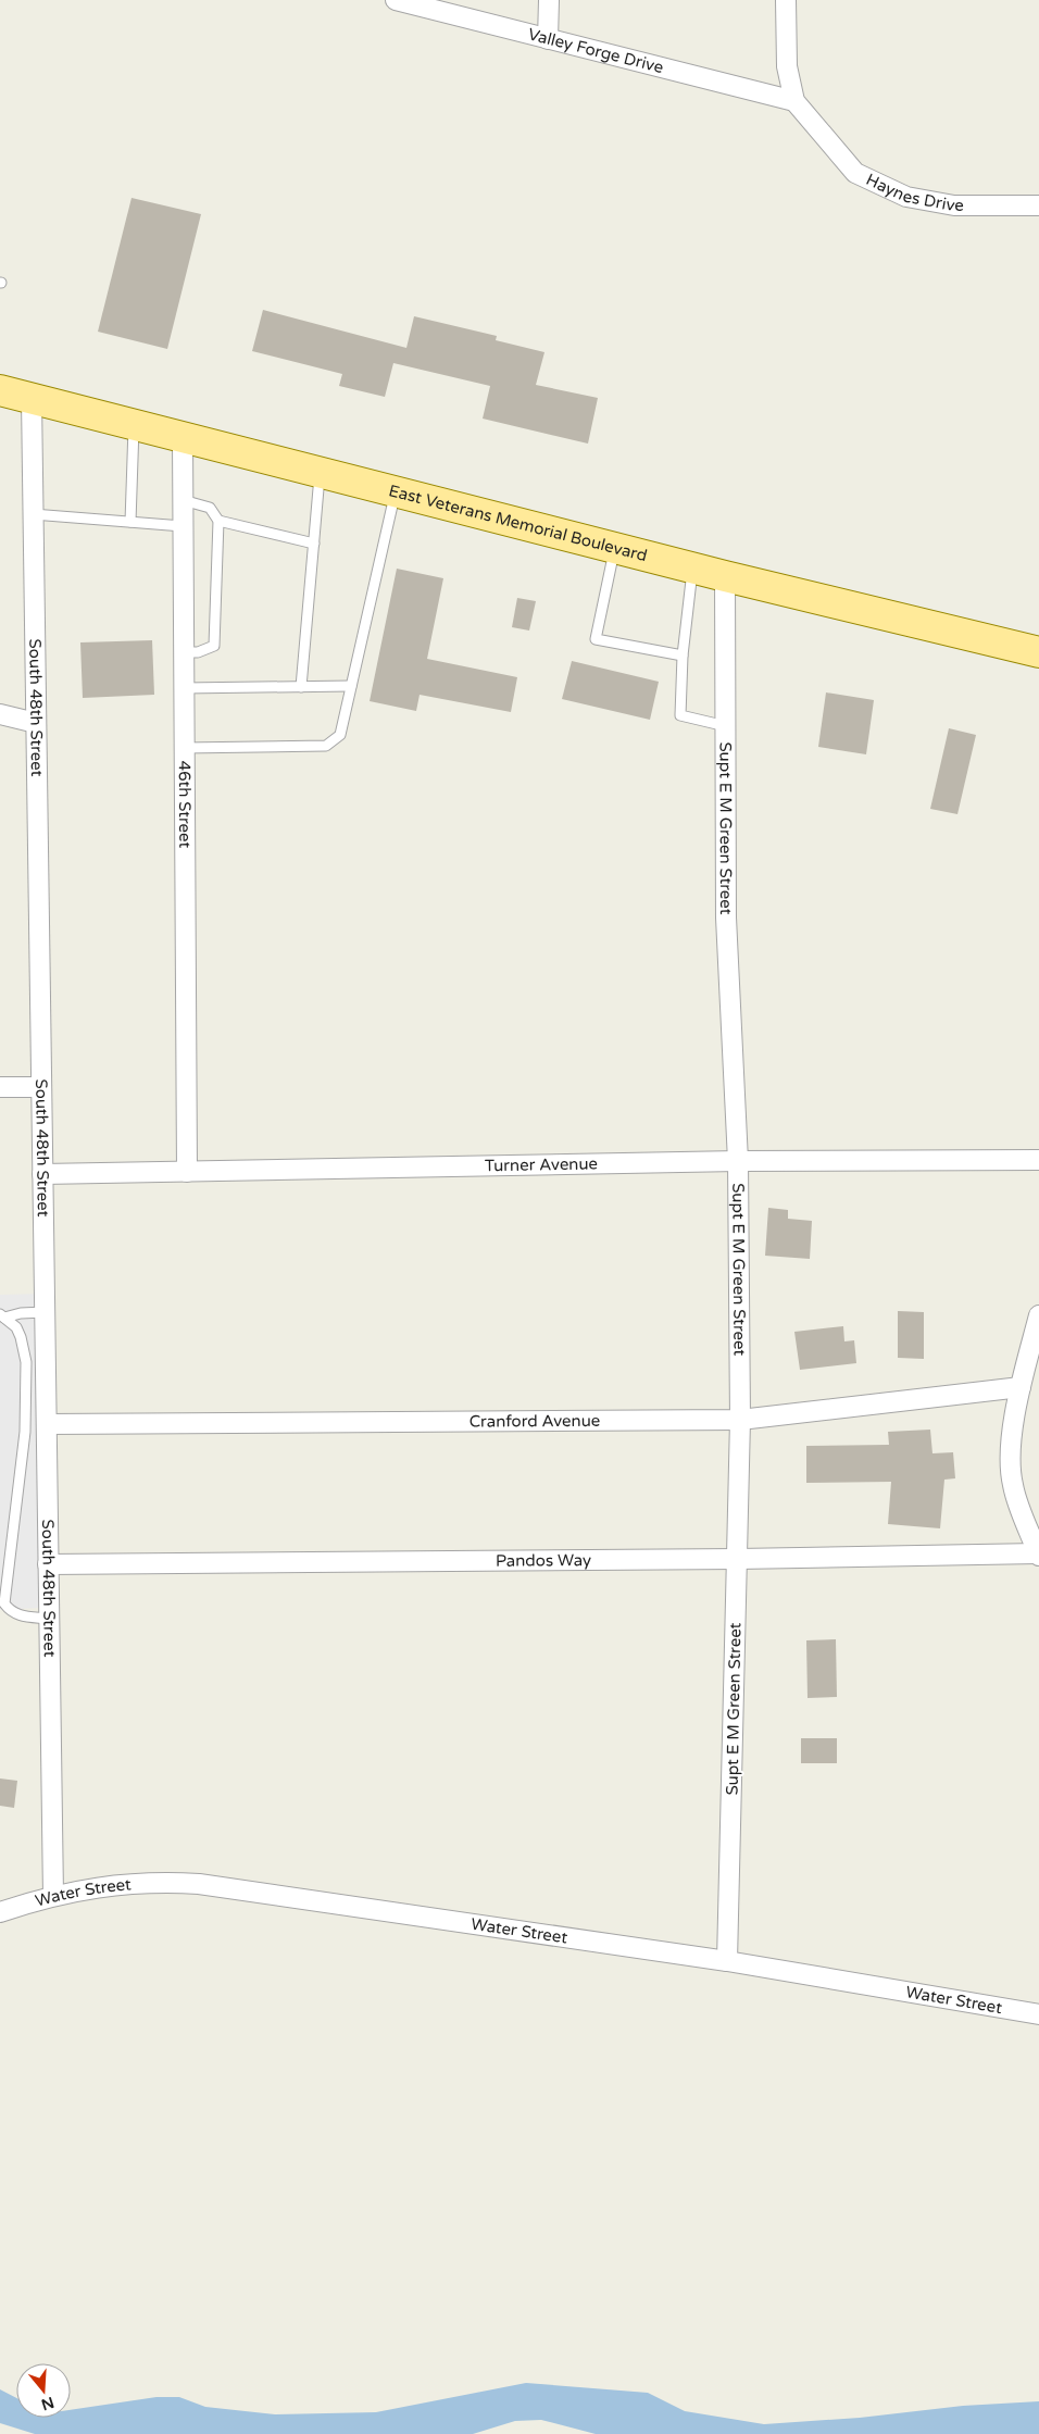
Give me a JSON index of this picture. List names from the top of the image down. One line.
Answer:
{"streets":{"main road":["East Veterans Memorial Boulevard"],"street":["Valley Forge Drive","Haynes Drive","South 48th Street","46th Street","Supt E M Green Street","Turner Avenue","Cranford Avenue","Pandos Way","Water Street"]},"crossings":[["Valley Forge Drive","Haynes Drive"],["East Veterans Memorial Boulevard","South 48th Street"],["East Veterans Memorial Boulevard","46th Street"],["East Veterans Memorial Boulevard","Supt E M Green Street"],["South 48th Street","Turner Avenue"],["South 48th Street","Cranford Avenue"],["South 48th Street","Pandos Way"],["South 48th Street","Water Street"],["46th Street","Turner Avenue"],["Supt E M Green Street","Turner Avenue"],["Supt E M Green Street","Cranford Avenue"],["Supt E M Green Street","Pandos Way"],["Supt E M Green Street","Water Street"]],"north":"bottom"}
